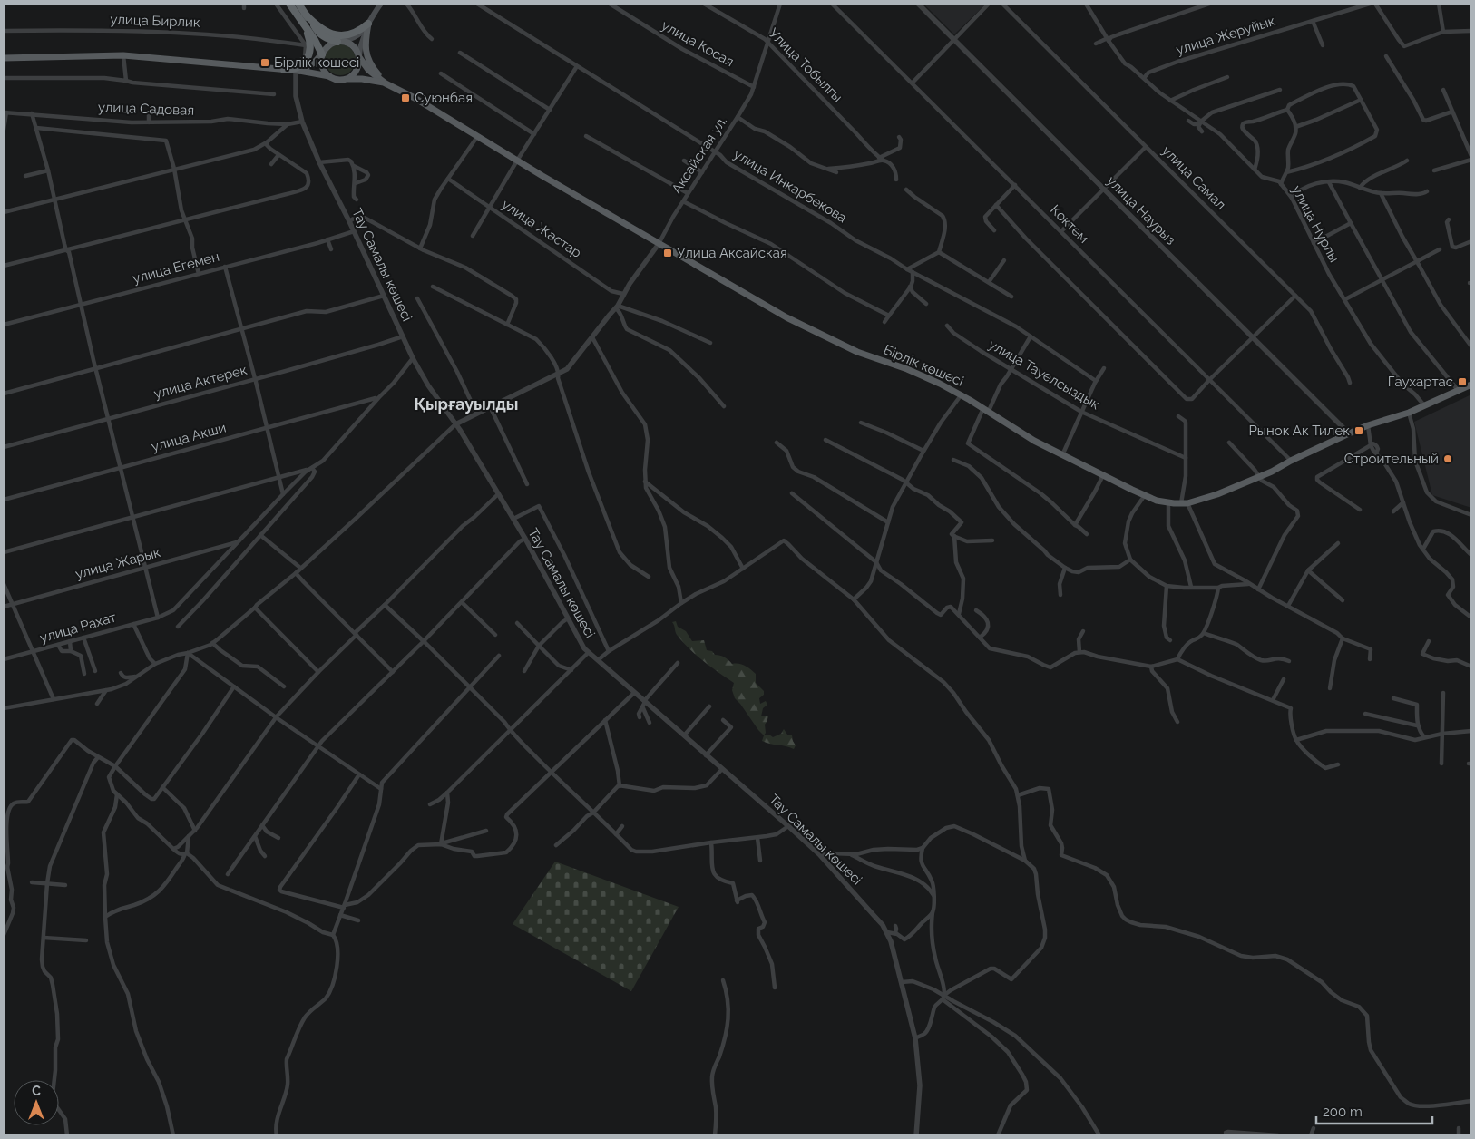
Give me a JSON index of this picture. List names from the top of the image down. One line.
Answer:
{"streets":{"main road":["Бірлік көшесі"],"street":["улица Бирлик","улица Жеруйык","улица Косая","Улица Тобылгы","улица Садовая","Аксайская ул.","улица Самал","улица Инкарбекова","улица Наурыз","Коктем","улица Нурлы","улица Жастар","Тау Самалы көшесі","улица Егемен","улица Тауелсыздык","улица Актерек","улица Акши","улица Жарык","улица Рахат"]},"crossings":[["улица Жеруйык","улица Нурлы"],["улица Косая","Аксайская ул."],["Улица Тобылгы","Аксайская ул."],["улица Садовая","Тау Самалы көшесі"],["Аксайская ул.","улица Инкарбекова"],["Аксайская ул.","улица Жастар"],["Аксайская ул.","Тау Самалы көшесі"],["Аксайская ул.","Бірлік көшесі"],["улица Наурыз","Бірлік көшесі"],["Коктем","Бірлік көшесі"],["улица Нурлы","Бірлік көшесі"],["Тау Самалы көшесі","улица Егемен"],["Тау Самалы көшесі","улица Актерек"],["Тау Самалы көшесі","улица Рахат"],["улица Акши","улица Рахат"],["улица Жарык","улица Рахат"]],"districts":["Қырғауылды"],"places":{"transit":["Бірлік көшесі","Суюнбая","Улица Аксайская","Гаухартас","Рынок Ак Тилек"],"other":["Строительный"]},"scale_bar":"200 m","north":"top"}
